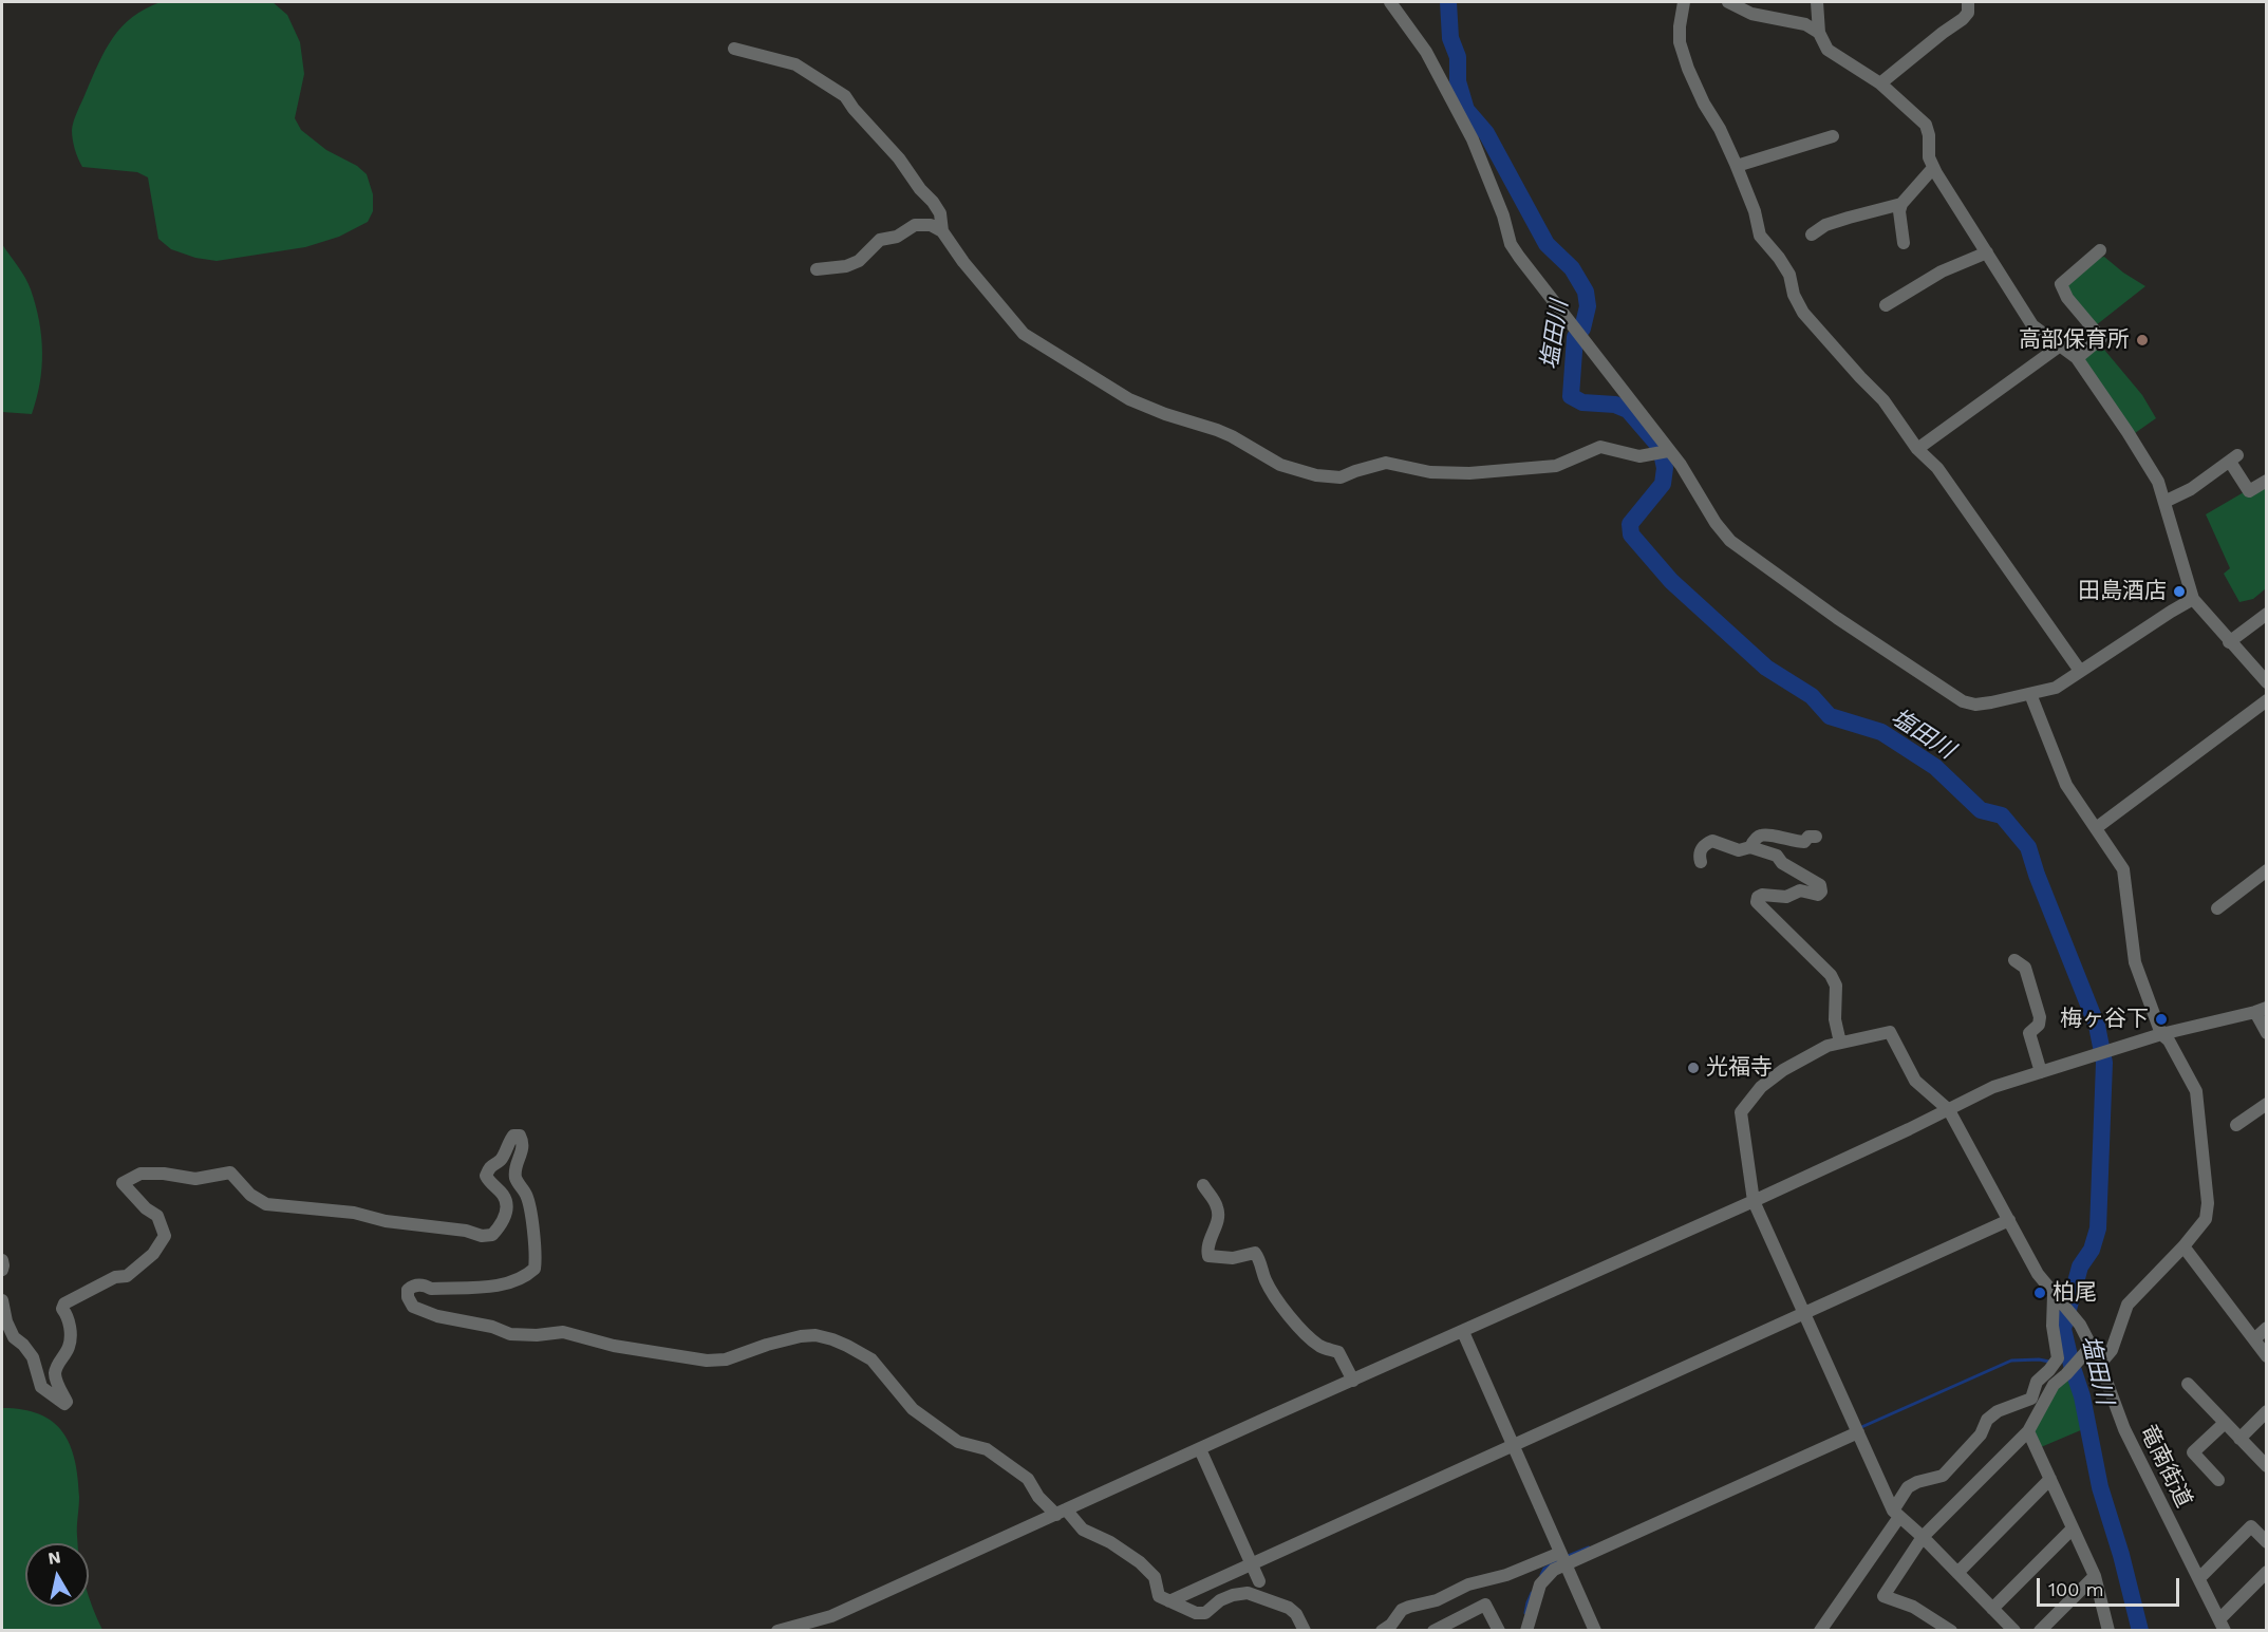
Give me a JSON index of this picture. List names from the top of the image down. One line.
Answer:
{"streets":{"street":["竜南街道"]},"water":["塩田川"],"places":["高部保育所","田島酒店","梅ヶ谷下","光福寺","柏尾"],"scale_bar":"100 m","north":"top"}
